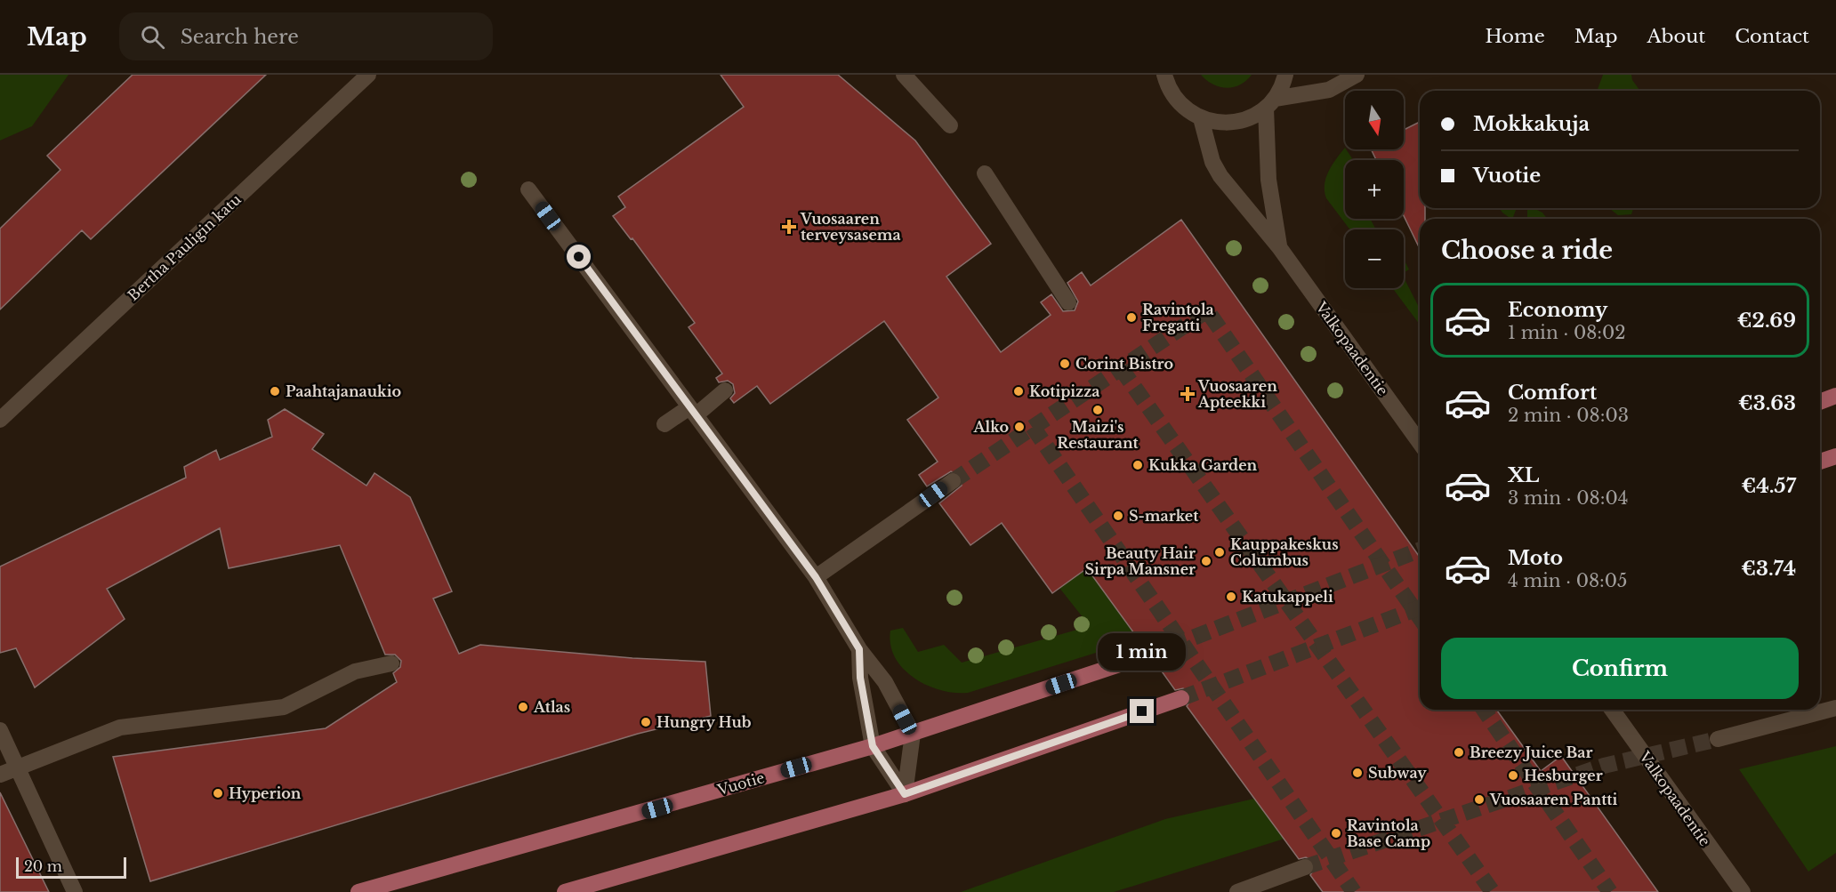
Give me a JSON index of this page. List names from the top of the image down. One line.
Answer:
{"streets":{"main road":["Vuotie"],"street":["Bertha Pauligin katu","Valkopaadentie"]},"places":{"health":["Vuosaaren terveysasema","Vuosaaren Apteekki"],"other":["Ravintola Fregatti","Corint Bistro","Paahtajanaukio","Kotipizza","Maizi's Restaurant","Alko","Kukka Garden","S-market","Kauppakeskus Columbus","Beauty Hair Sirpa Mansner","Katukappeli","Atlas","Hungry Hub","Breezy Juice Bar","Subway","Hesburger","Hyperion","Vuosaaren Pantti","Ravintola Base Camp"]},"scale_bar":"20 m","north":"bottom","page":{"header":"Map","search":"Search here","nav":["Home","Map","About","Contact"],"map_buttons":["+","−"],"banner":["Mokkakuja","Vuotie"],"heading":"Choose a ride","list":[{"name":"Economy","note":"1 min · 08:02","value":"€2.69"},{"name":"Comfort","note":"2 min · 08:03","value":"€3.63"},{"name":"XL","note":"3 min · 08:04","value":"€4.57"},{"name":"Moto","note":"4 min · 08:05","value":"€3.74"}],"buttons":"Confirm","bubble":"1 min","scale":"20 m"}}
